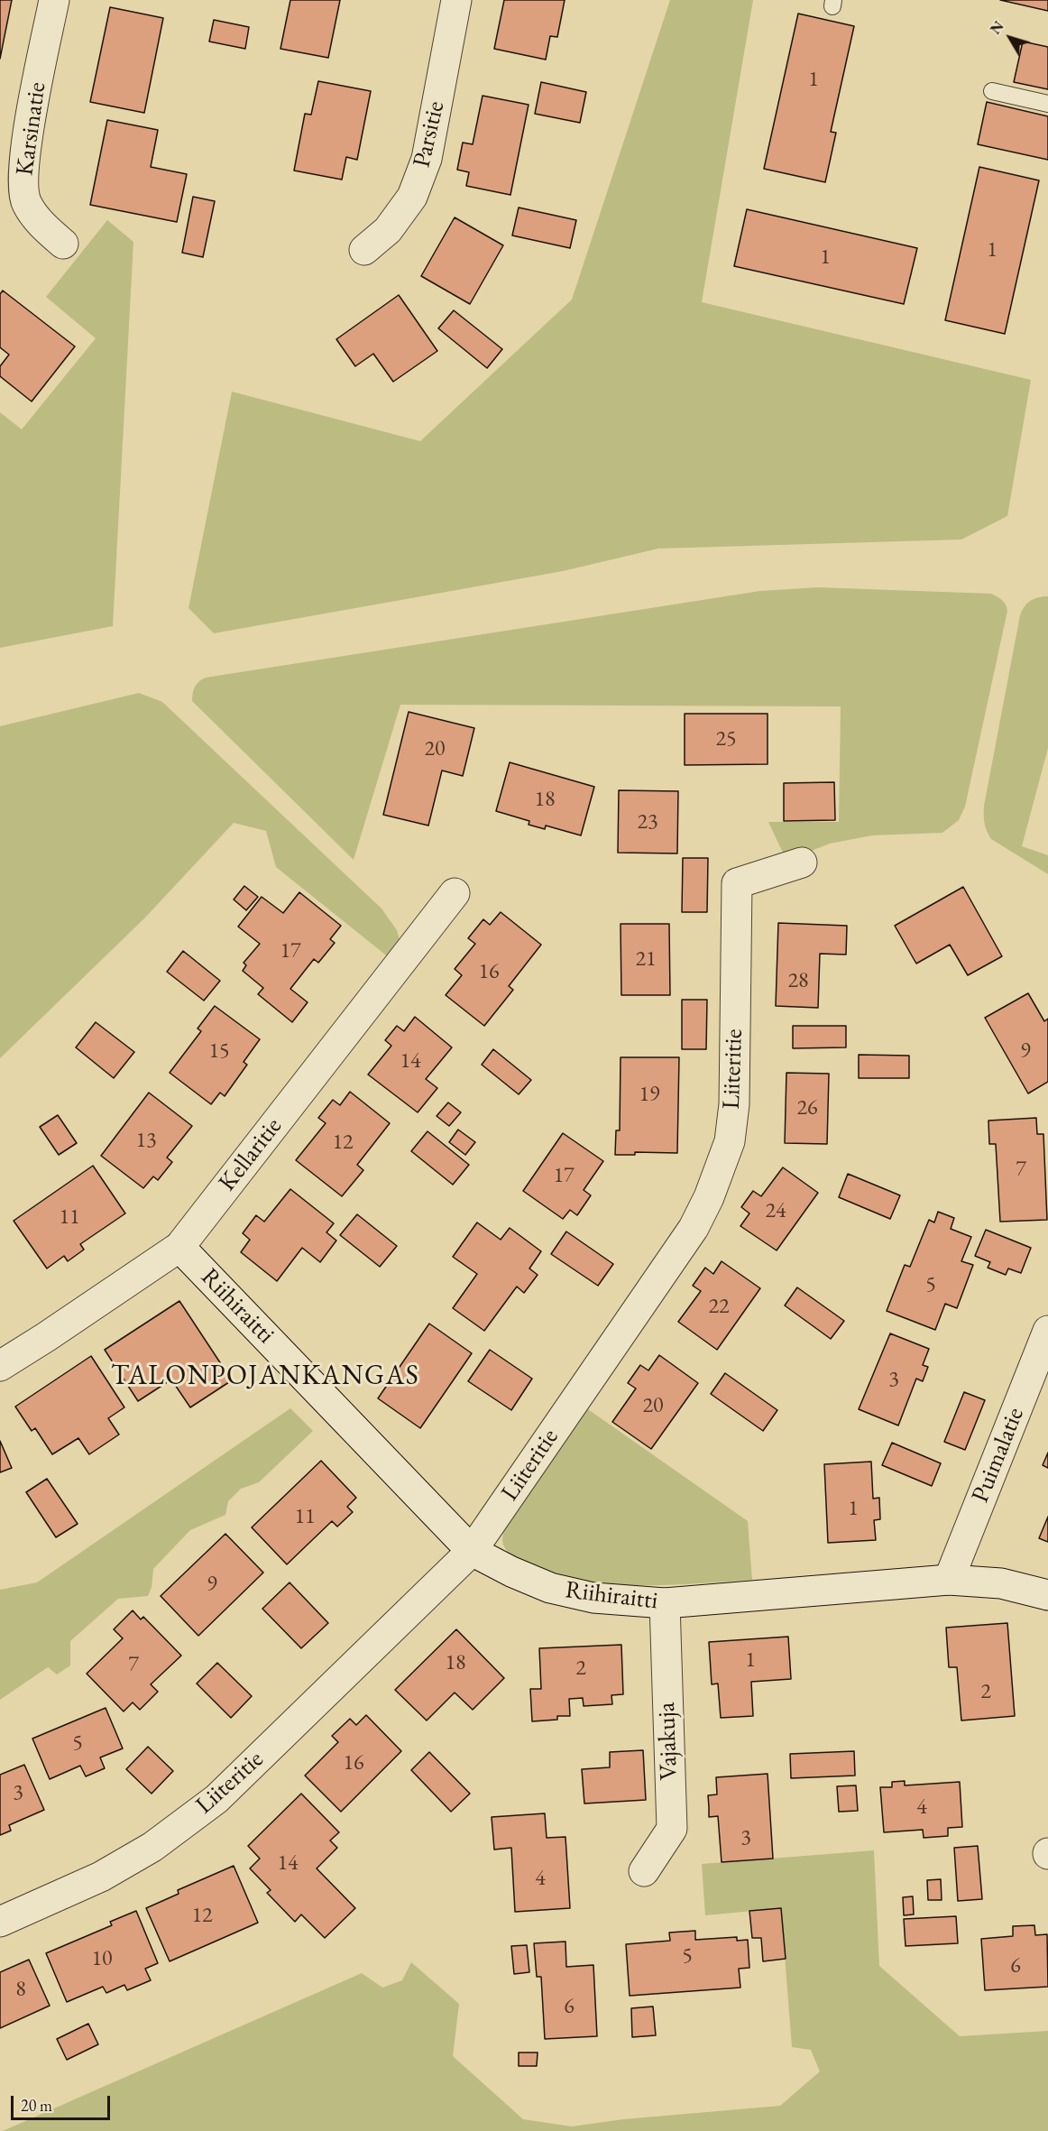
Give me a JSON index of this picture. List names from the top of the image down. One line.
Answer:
{"streets":{"street":["Karsinatie","Parsitie","Liiteritie","Kellaritie","Riihiraitti","Puimalatie","Vajakuja"]},"crossings":[["Liiteritie","Riihiraitti"],["Kellaritie","Riihiraitti"],["Riihiraitti","Puimalatie"],["Riihiraitti","Vajakuja"]],"districts":["TALONPOJANKANGAS"],"house_numbers":["1","1","1","25","20","18","23","17","21","16","28","15","9","14","19","26","13","12","7","17","24","11","5","22","3","20","1","11","9","1","18","7","2","2","5","16","3","4","3","14","4","12","5","10","6","8","6"],"scale_bar":"20 m","north":"top left"}
